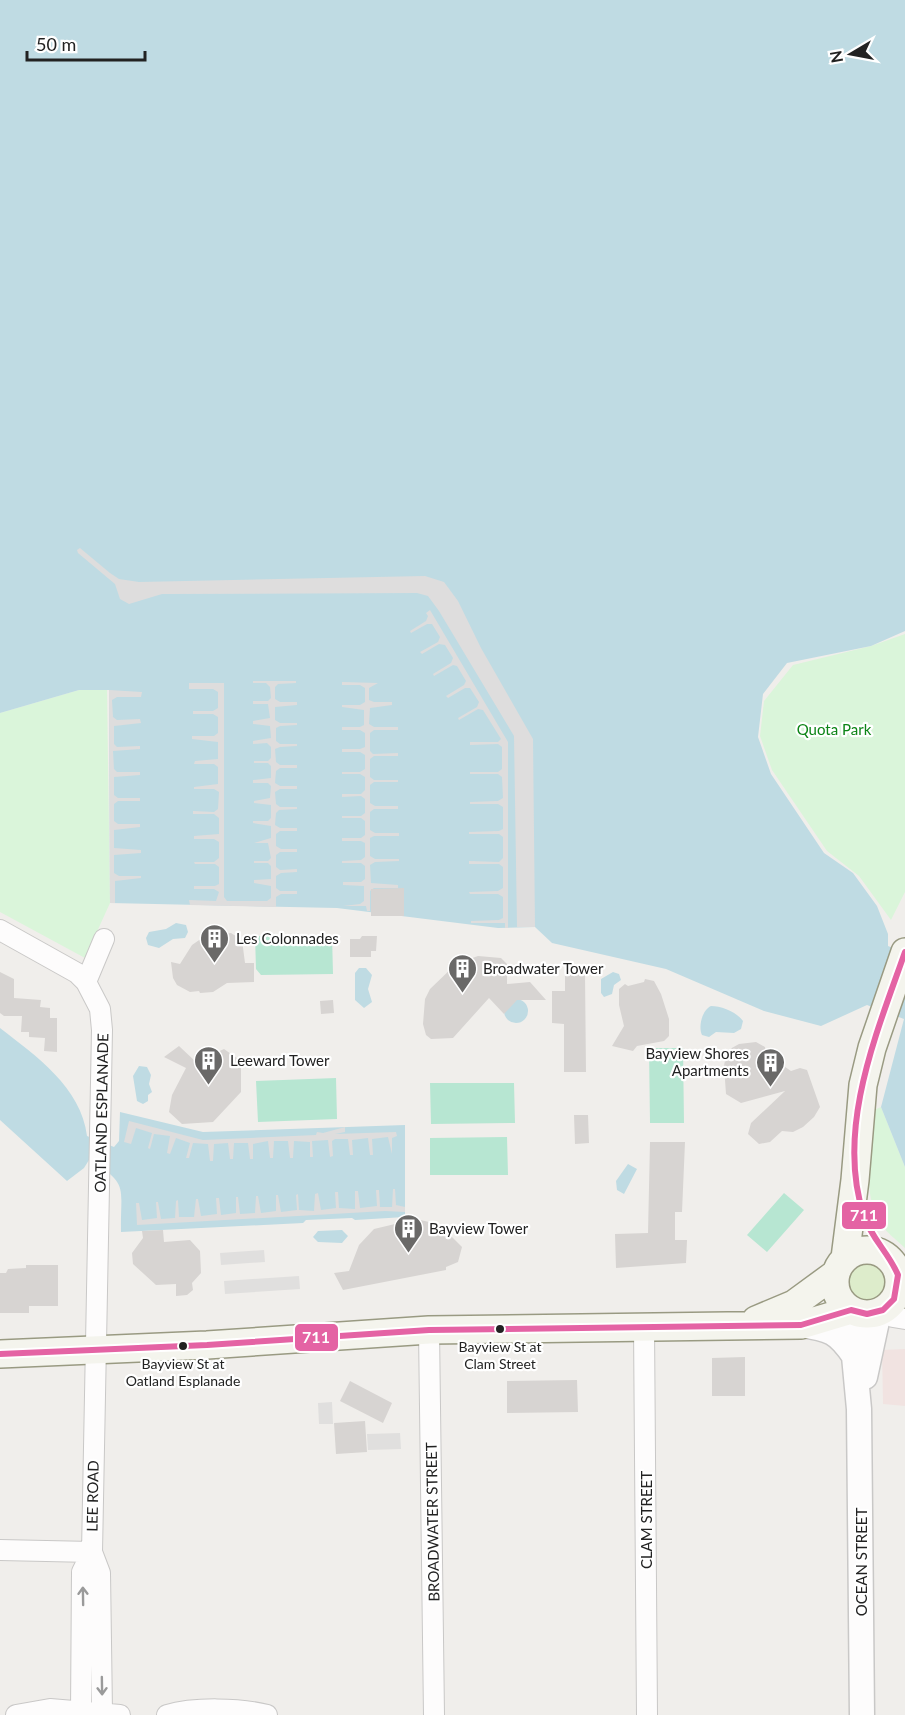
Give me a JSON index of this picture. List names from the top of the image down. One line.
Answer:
{"streets":{"street":["OATLAND ESPLANADE","LEE ROAD","CLAM STREET","BROADWATER STREET","OCEAN STREET"]},"crossings":[["OATLAND ESPLANADE","LEE ROAD"]],"parks":["Quota Park"],"places":{"building":["Les Colonnades","Broadwater Tower","Leeward Tower","Bayview Shores Apartments","Bayview Tower"],"other":["Bayview St at Clam Street","Bayview St at Oatland Esplanade"]},"lines":["transit line 711"],"scale_bar":"50 m","north":"left"}
